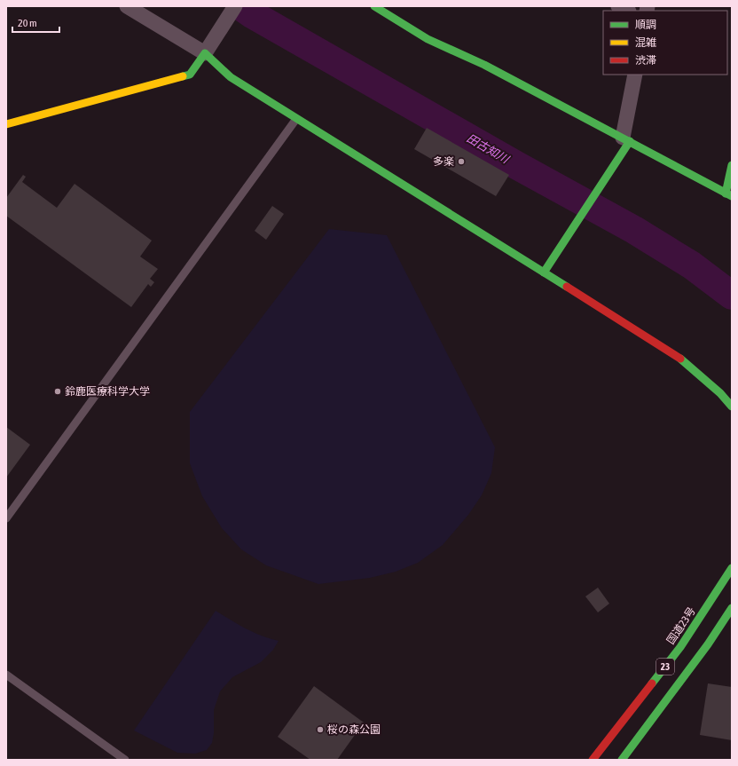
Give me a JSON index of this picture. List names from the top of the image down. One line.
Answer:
{"streets":{"main road":["国道23号","23"]},"water":["田古知川"],"places":["多楽","鈴鹿医療科学大学","桜の森公園"],"legend":["順調","混雑","渋滞"],"scale_bar":"20 m"}
